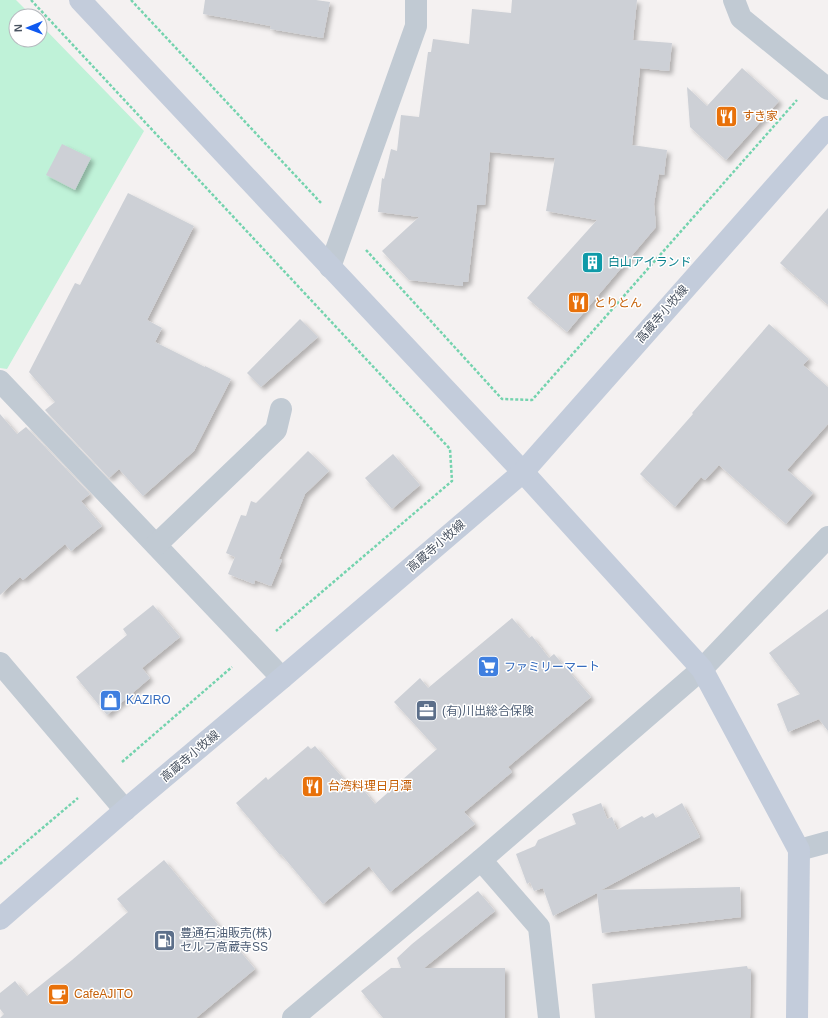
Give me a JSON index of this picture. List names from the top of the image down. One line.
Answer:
{"streets":{"street":["高蔵寺小牧線"]},"places":{"restaurant":["すき家","とりとん","台湾料理日月潭"],"building":["白山アイランド"],"supermarket":["ファミリーマート"],"shop":["KAZIRO"],"office":["(有)川出総合保険"],"fuel station":["豊通石油販売(株) セルフ高蔵寺SS"],"cafe":["CafeAJITO"]},"north":"left"}
